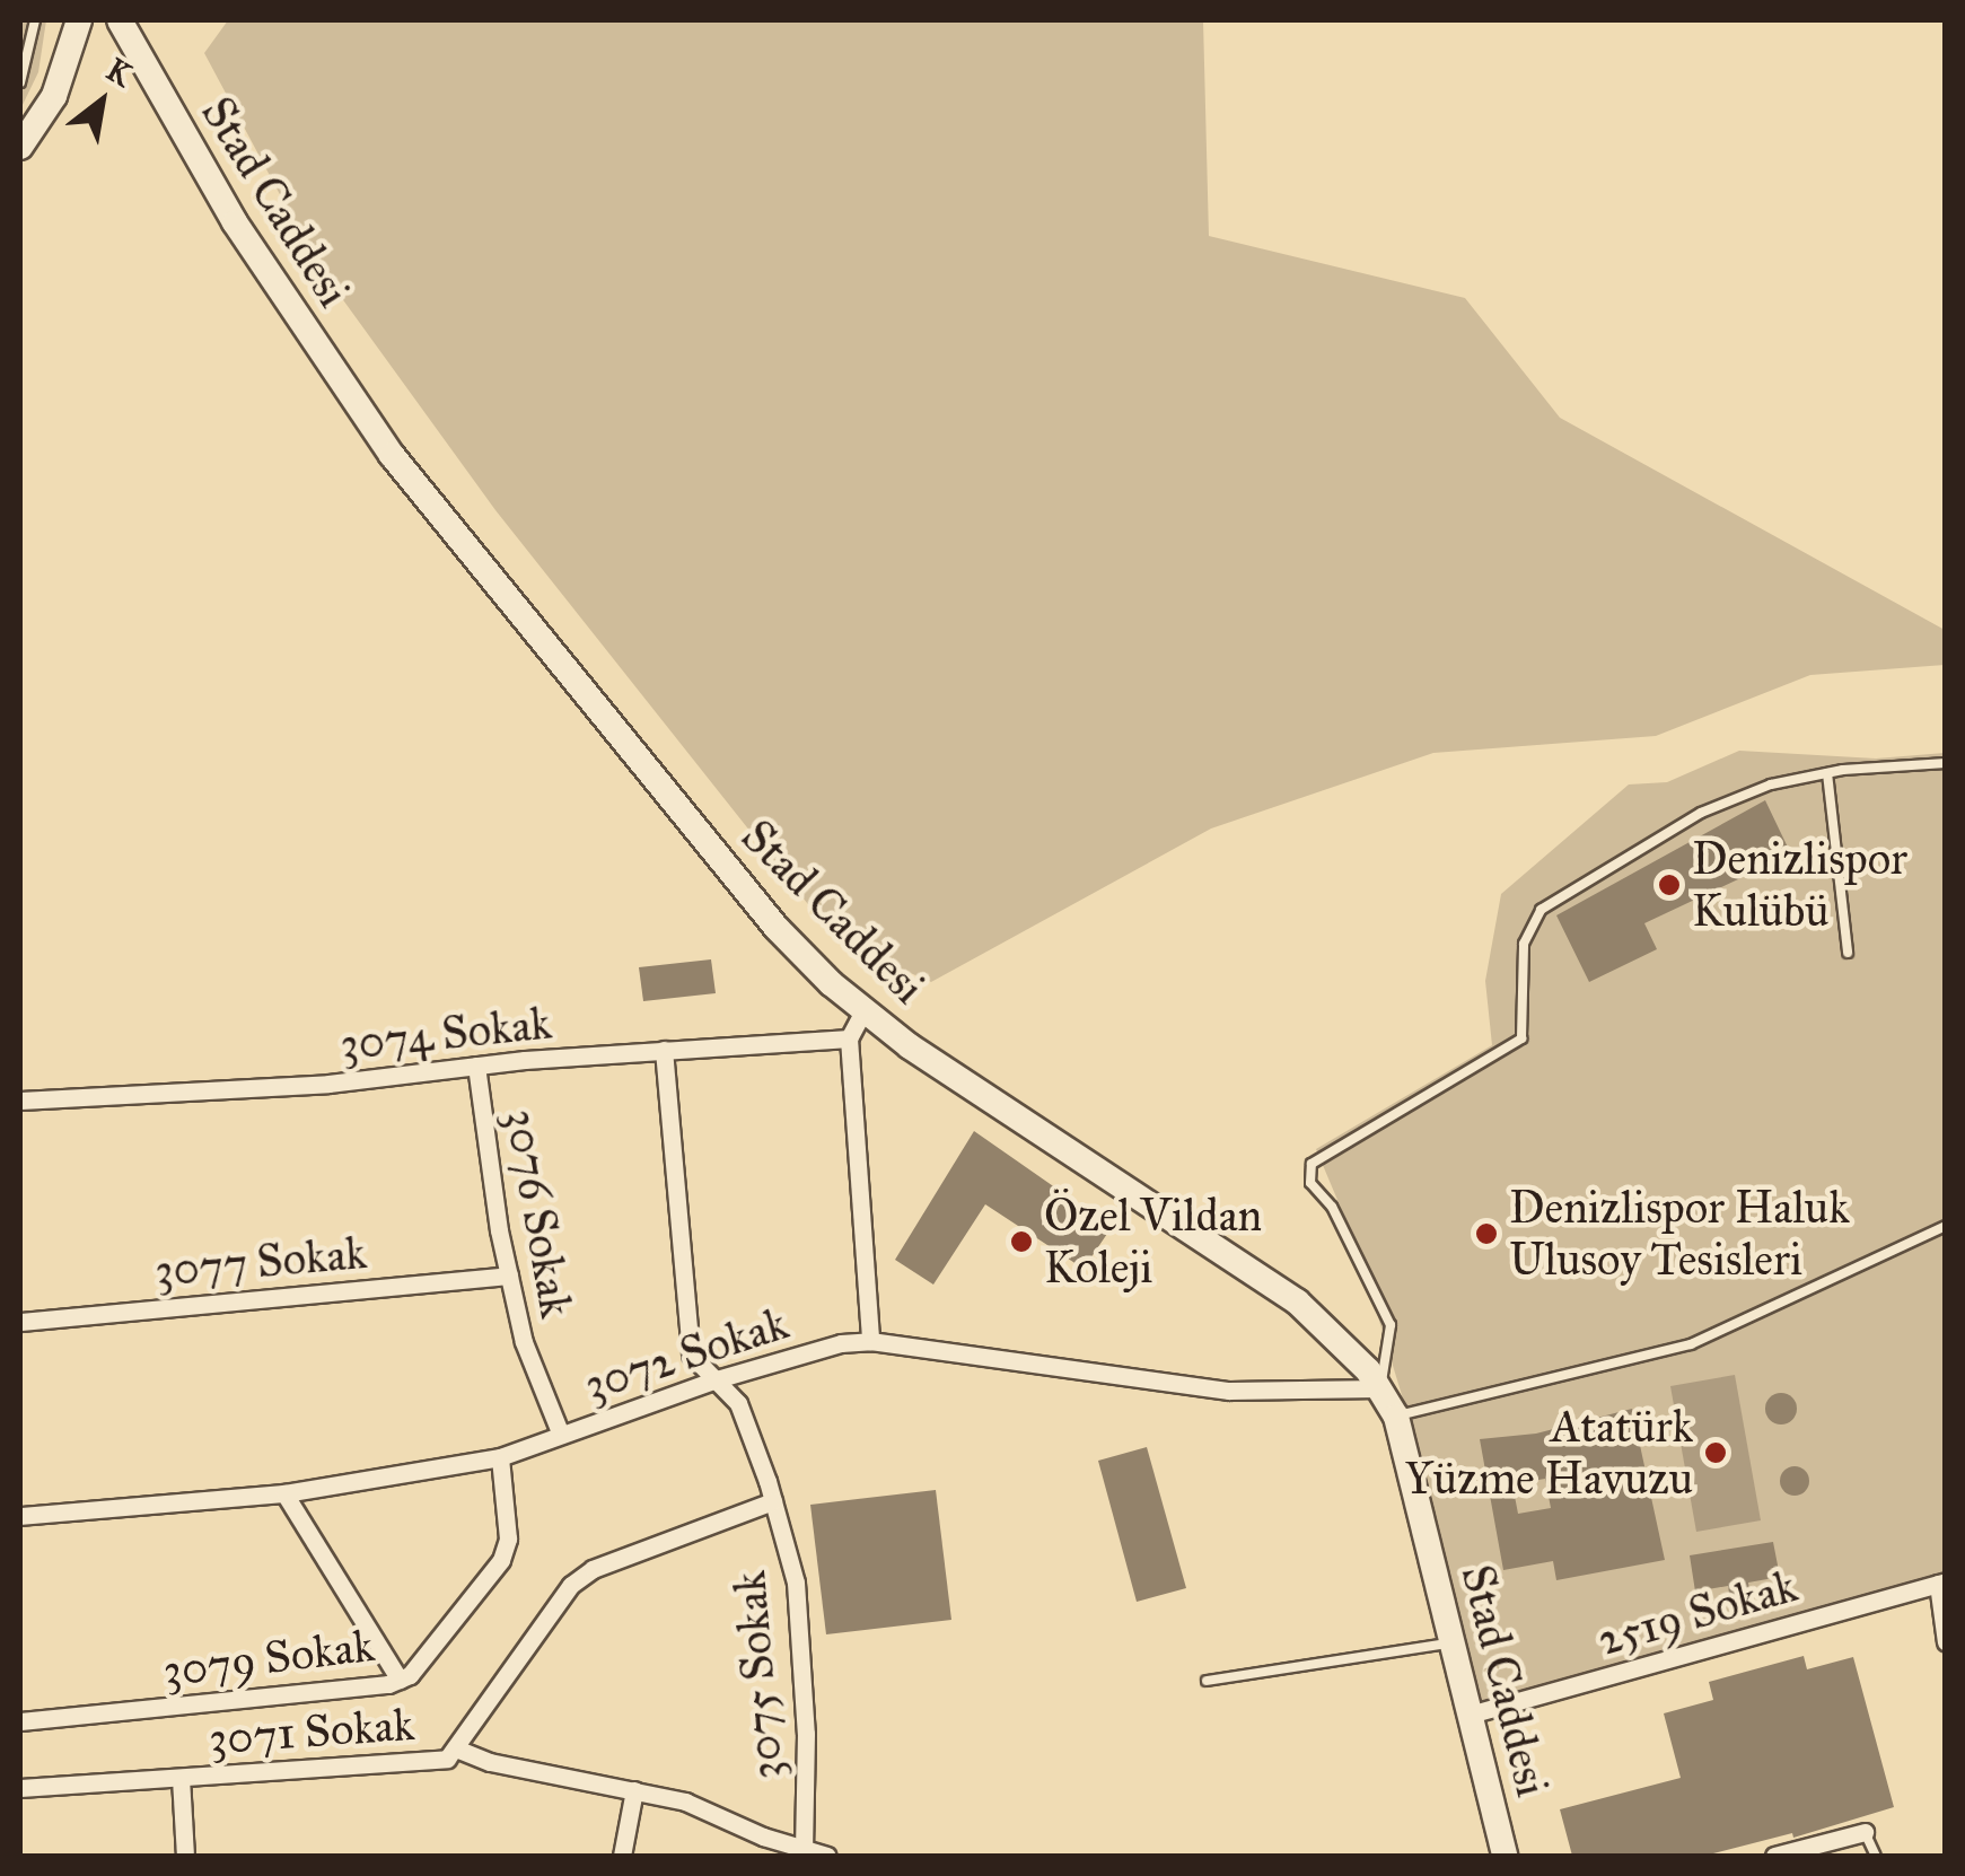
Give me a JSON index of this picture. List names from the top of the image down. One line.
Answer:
{"streets":{"street":["Stad Caddesi","3074 Sokak","3076 Sokak","3077 Sokak","3072 Sokak","2519 Sokak","3079 Sokak","3075 Sokak","3071 Sokak"]},"crossings":[["Stad Caddesi","3072 Sokak"],["Stad Caddesi","2519 Sokak"],["3074 Sokak","3076 Sokak"],["3074 Sokak","3075 Sokak"],["3076 Sokak","3077 Sokak"],["3076 Sokak","3072 Sokak"],["3072 Sokak","3079 Sokak"],["3072 Sokak","3075 Sokak"],["3075 Sokak","3071 Sokak"]],"places":["Denizlispor Kulübü","Denizlispor Haluk Ulusoy Tesisleri","Özel Vildan Koleji","Atatürk Yüzme Havuzu"],"north":"top right"}
